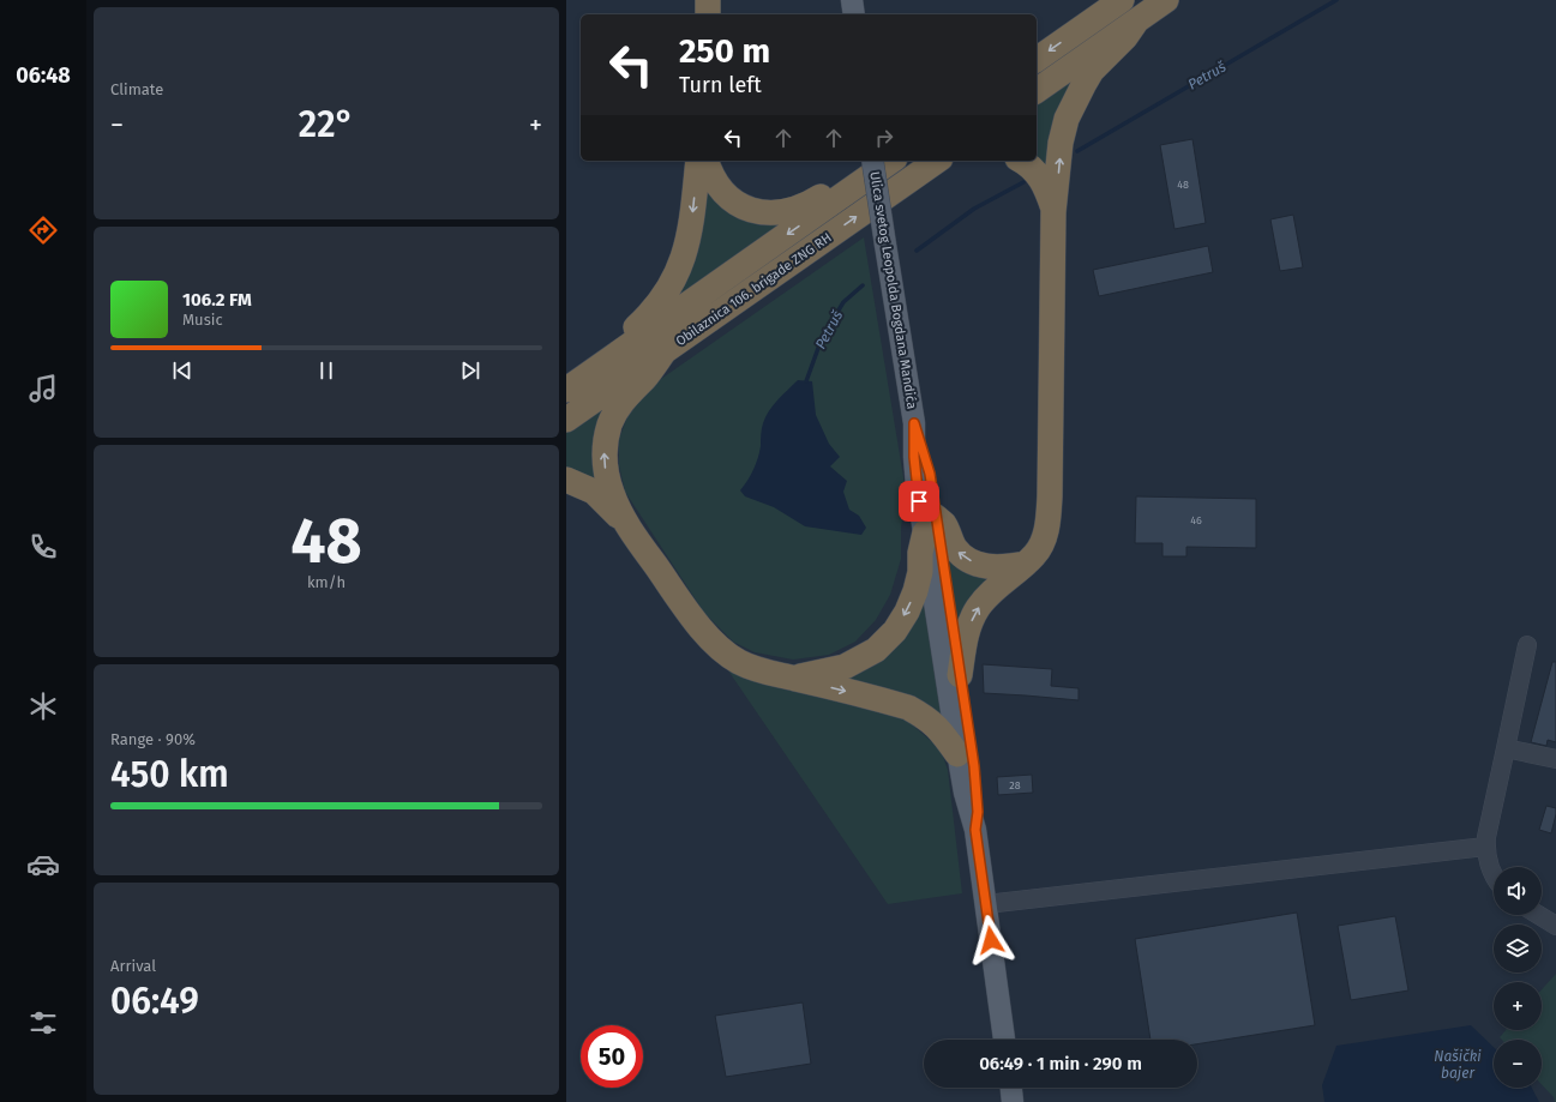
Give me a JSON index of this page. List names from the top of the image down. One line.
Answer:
{"streets":{"highway":["Obilaznica 106. brigade ZNG RH"],"main road":["Ulica svetog Leopolda Bogdana Mandića"]},"water":["Petruš","Našički bajer"],"house_numbers":["48","46","28"],"page":{"tabs":"06:48","tile":["Climate",["48","km/h"],["Range · 90%","450 km"],["Arrival","06:49"]],"turn":["250 m","Turn left"],"heat":["−","22°","+"],"song":["106.2 FM","Music"],"map_buttons":["+","−"],"limit":"50","trip":"06:49 · 1 min · 290 m"}}
